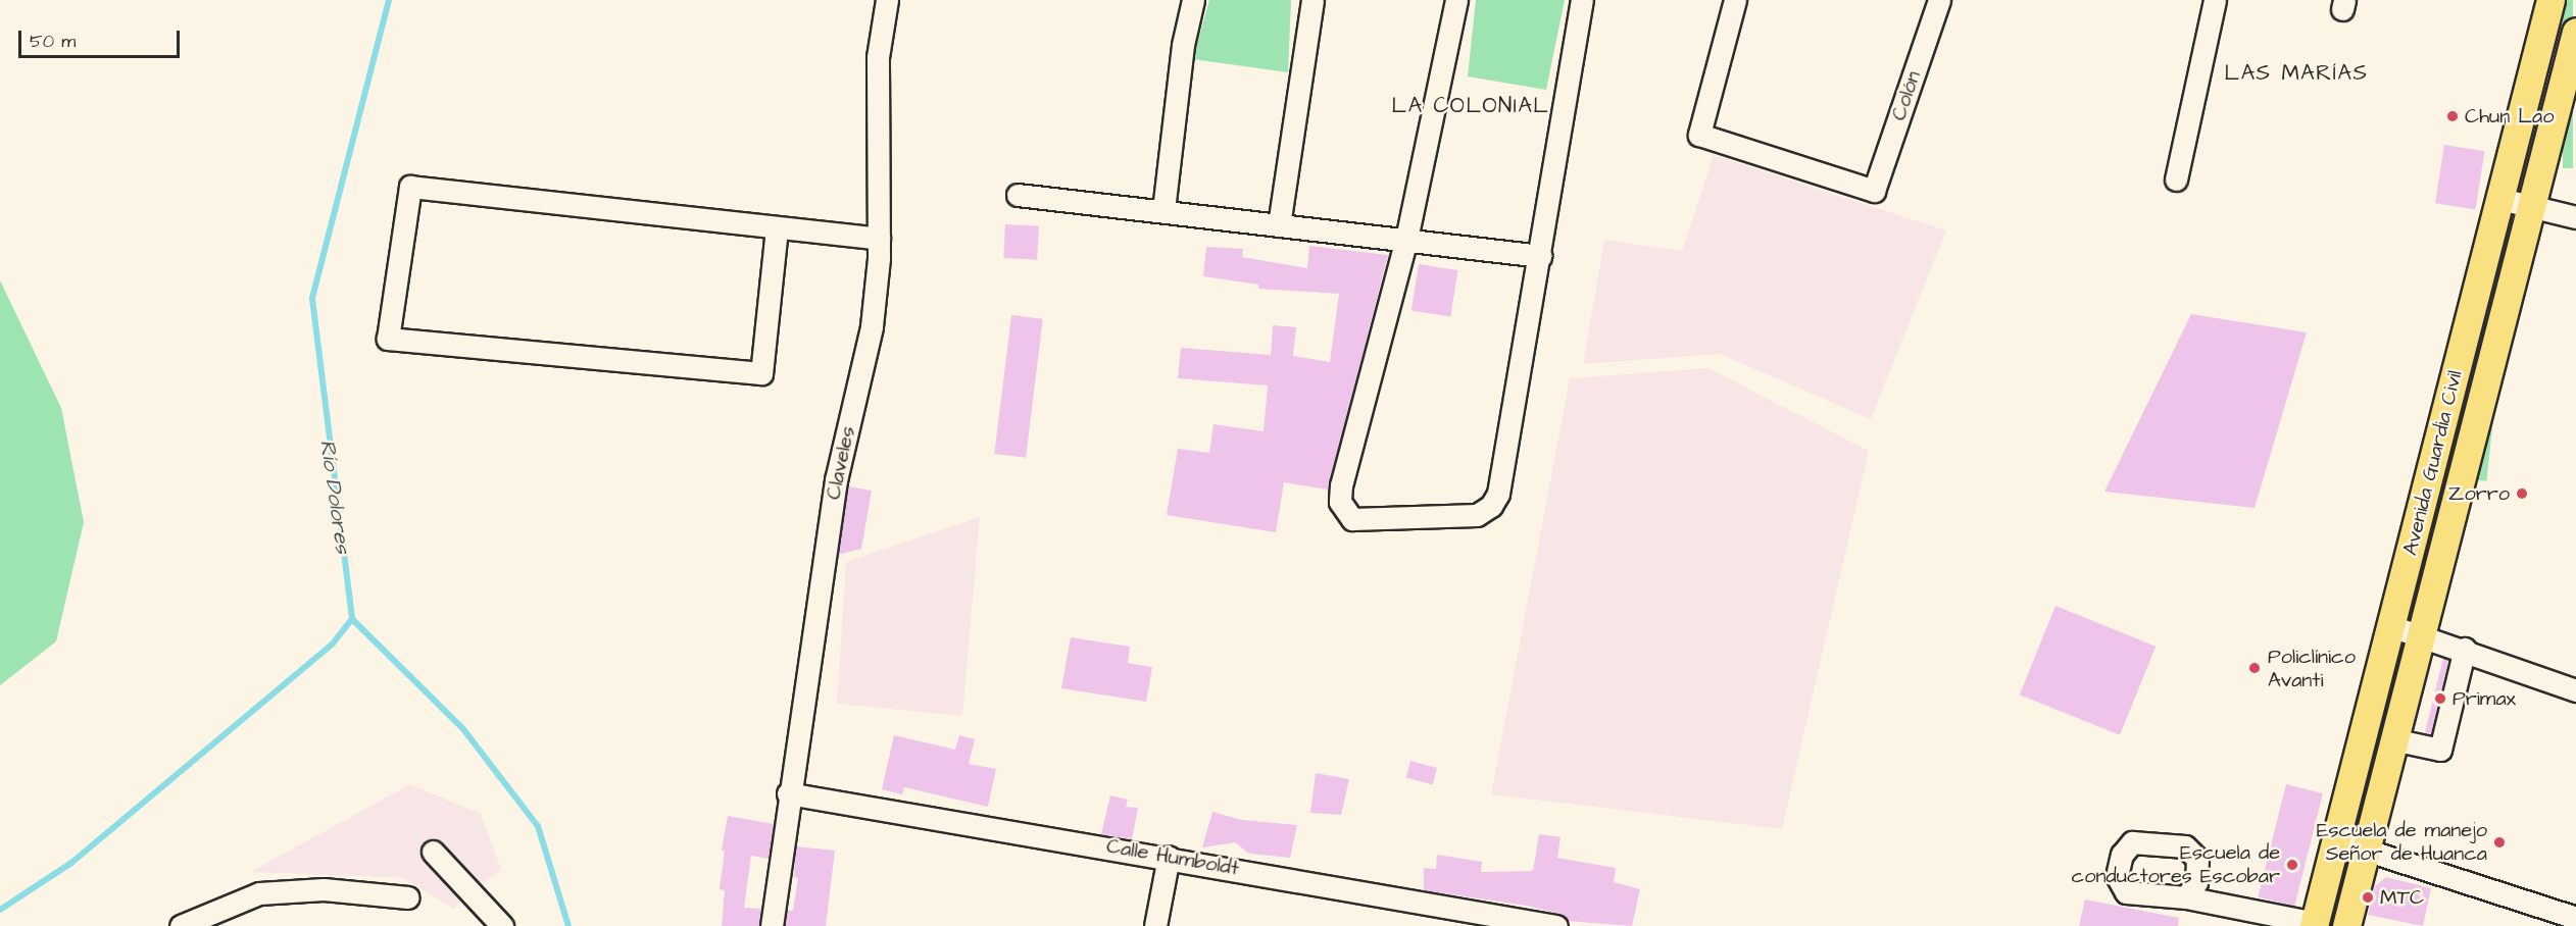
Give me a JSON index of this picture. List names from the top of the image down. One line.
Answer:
{"streets":{"main road":["Avenida Guardia Civil"],"street":["Colón","Claveles","Calle Humboldt"]},"crossings":[["Claveles","Calle Humboldt"]],"districts":["LAS MARÍAS","LA COLONIAL"],"water":["Río Dolores"],"places":["Chun Lao","Zorro","Policlínico Avanti","Primax","Escuela de manejo Señor de Huanca","Escuela de conductores Escobar","MTC"],"scale_bar":"50 m"}
